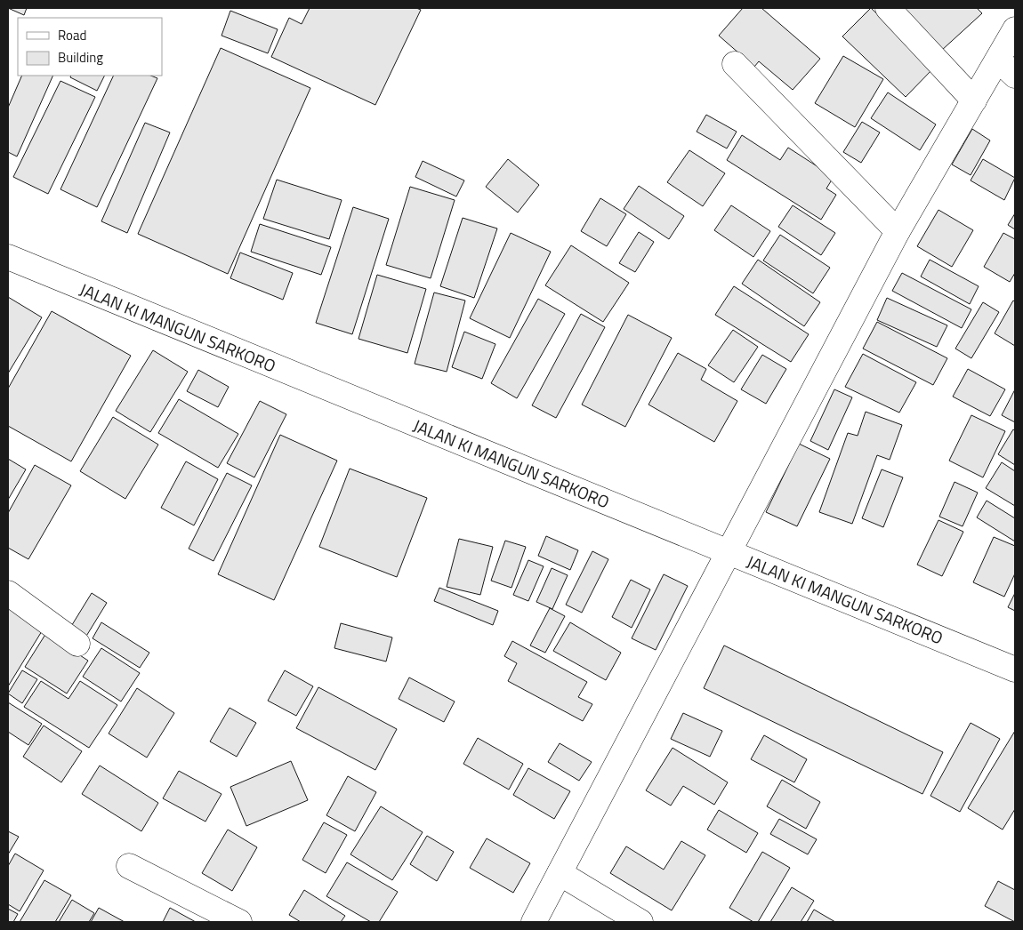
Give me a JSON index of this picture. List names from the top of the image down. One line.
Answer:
{"streets":{"street":["JALAN KI MANGUN SARKORO"]},"legend":["Road","Building"]}
